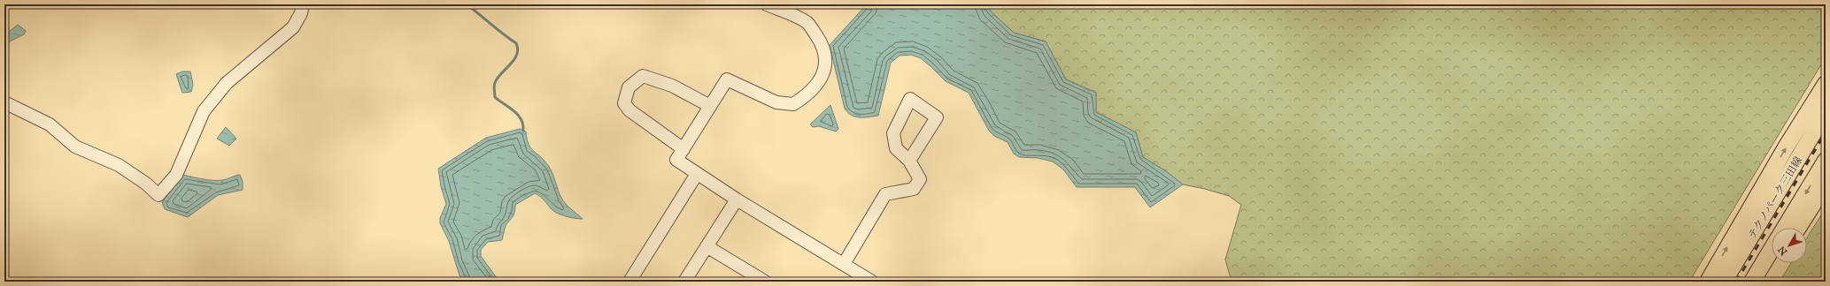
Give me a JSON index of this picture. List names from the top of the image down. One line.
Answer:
{"streets":{"main road":["テクノパーク三田線"]},"north":"bottom left"}
